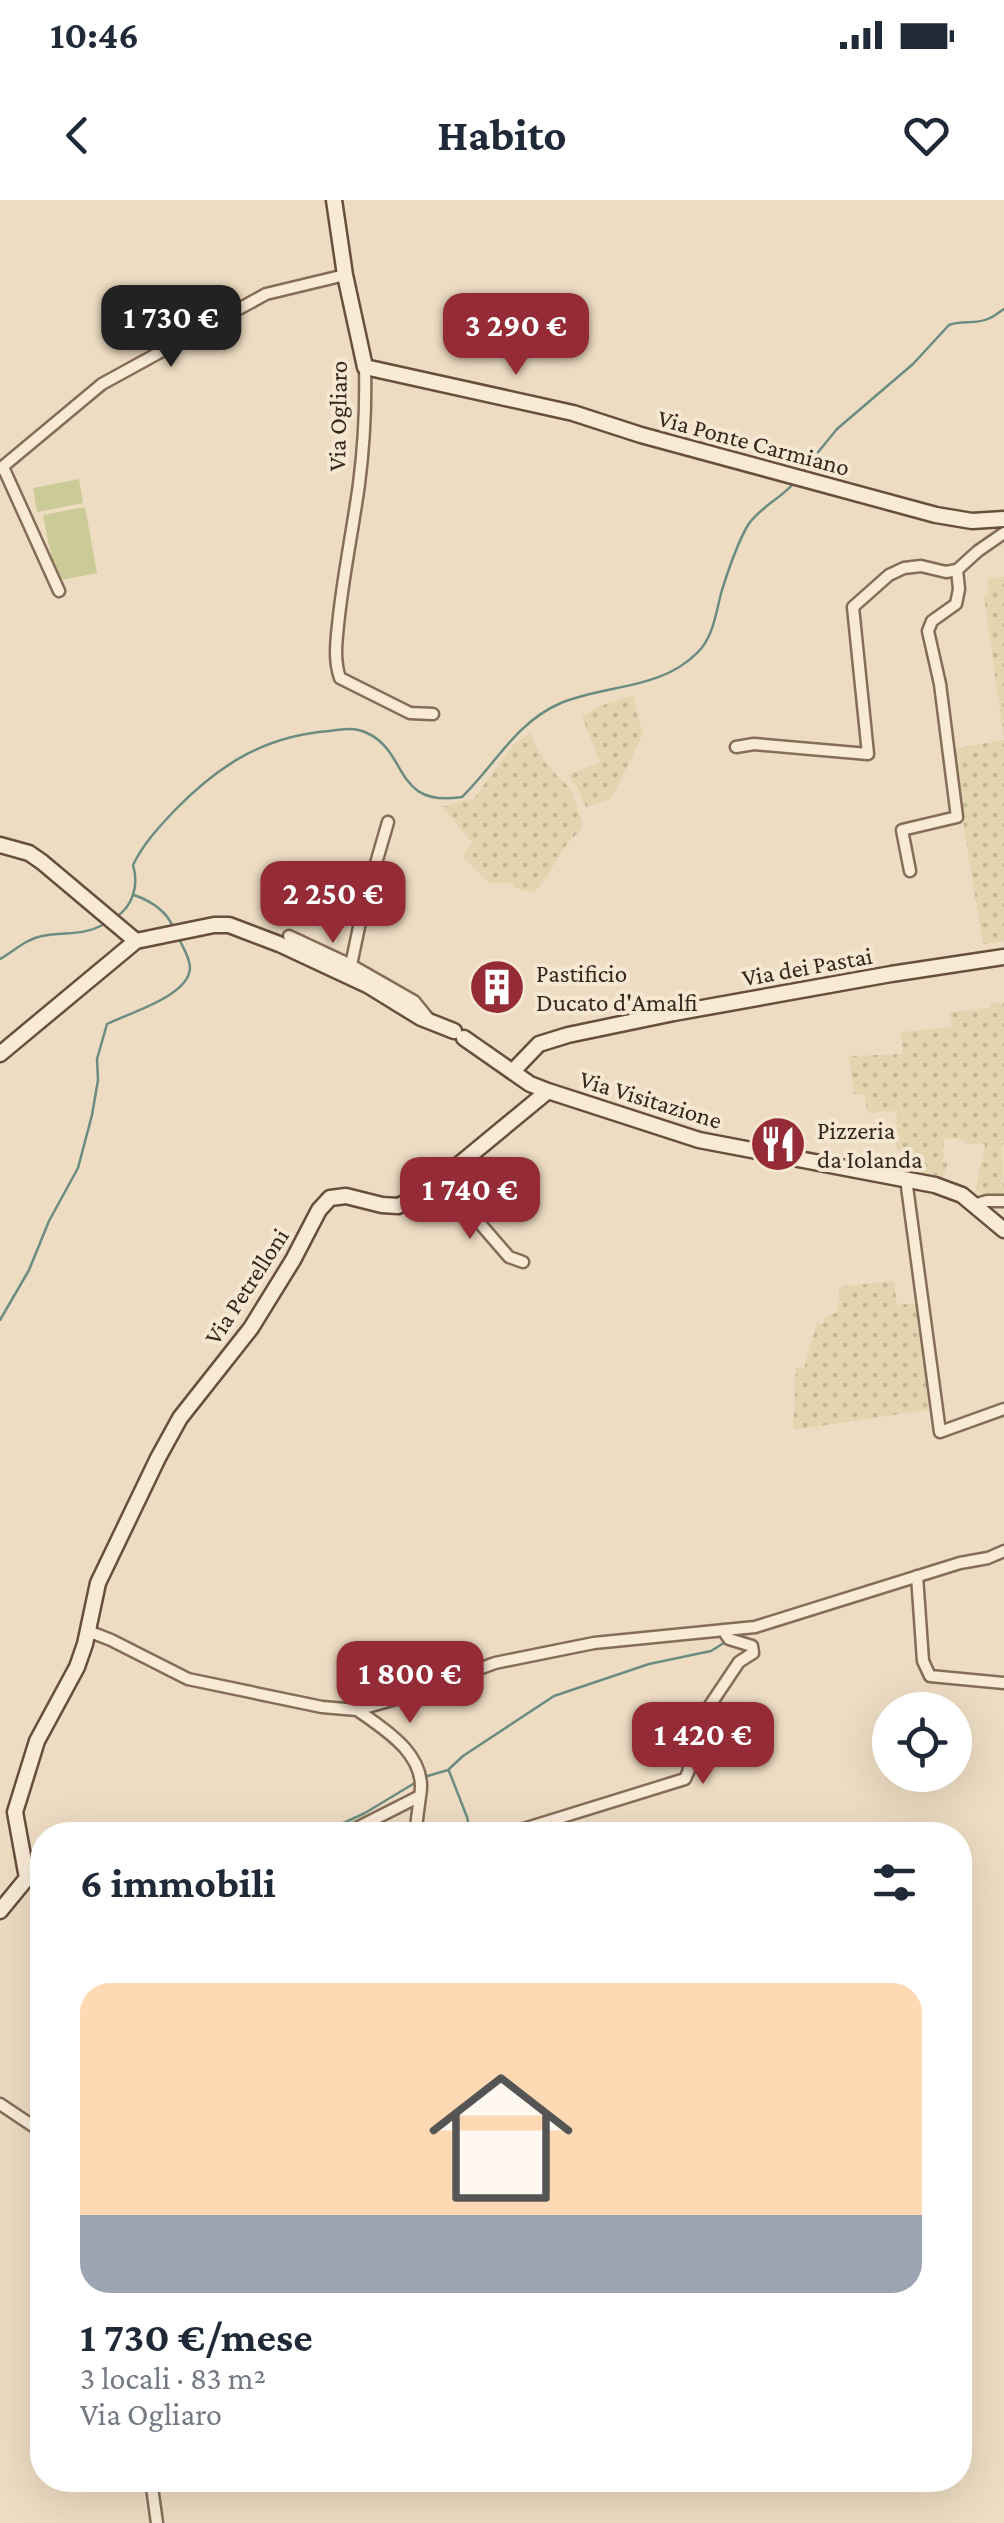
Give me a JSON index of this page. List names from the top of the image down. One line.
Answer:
{"streets":{"street":["Via Ogliaro","Via Ponte Carmiano","Via dei Pastai","Via Visitazione","Via Petrelloni"]},"crossings":[["Via Ogliaro","Via Ponte Carmiano"],["Via dei Pastai","Via Visitazione"]],"places":{"building":["Pastificio Ducato d'Amalfi"],"restaurant":["Pizzeria da Iolanda"]},"page":{"status":"10:46","header":"Habito","price":["1 730 €","3 290 €","2 250 €","1 740 €","1 800 €","1 420 €"],"heading":"6 immobili","list":[{"name":"1 730 €/mese","note":"3 locali · 83 m² · Via Ogliaro"}]}}
